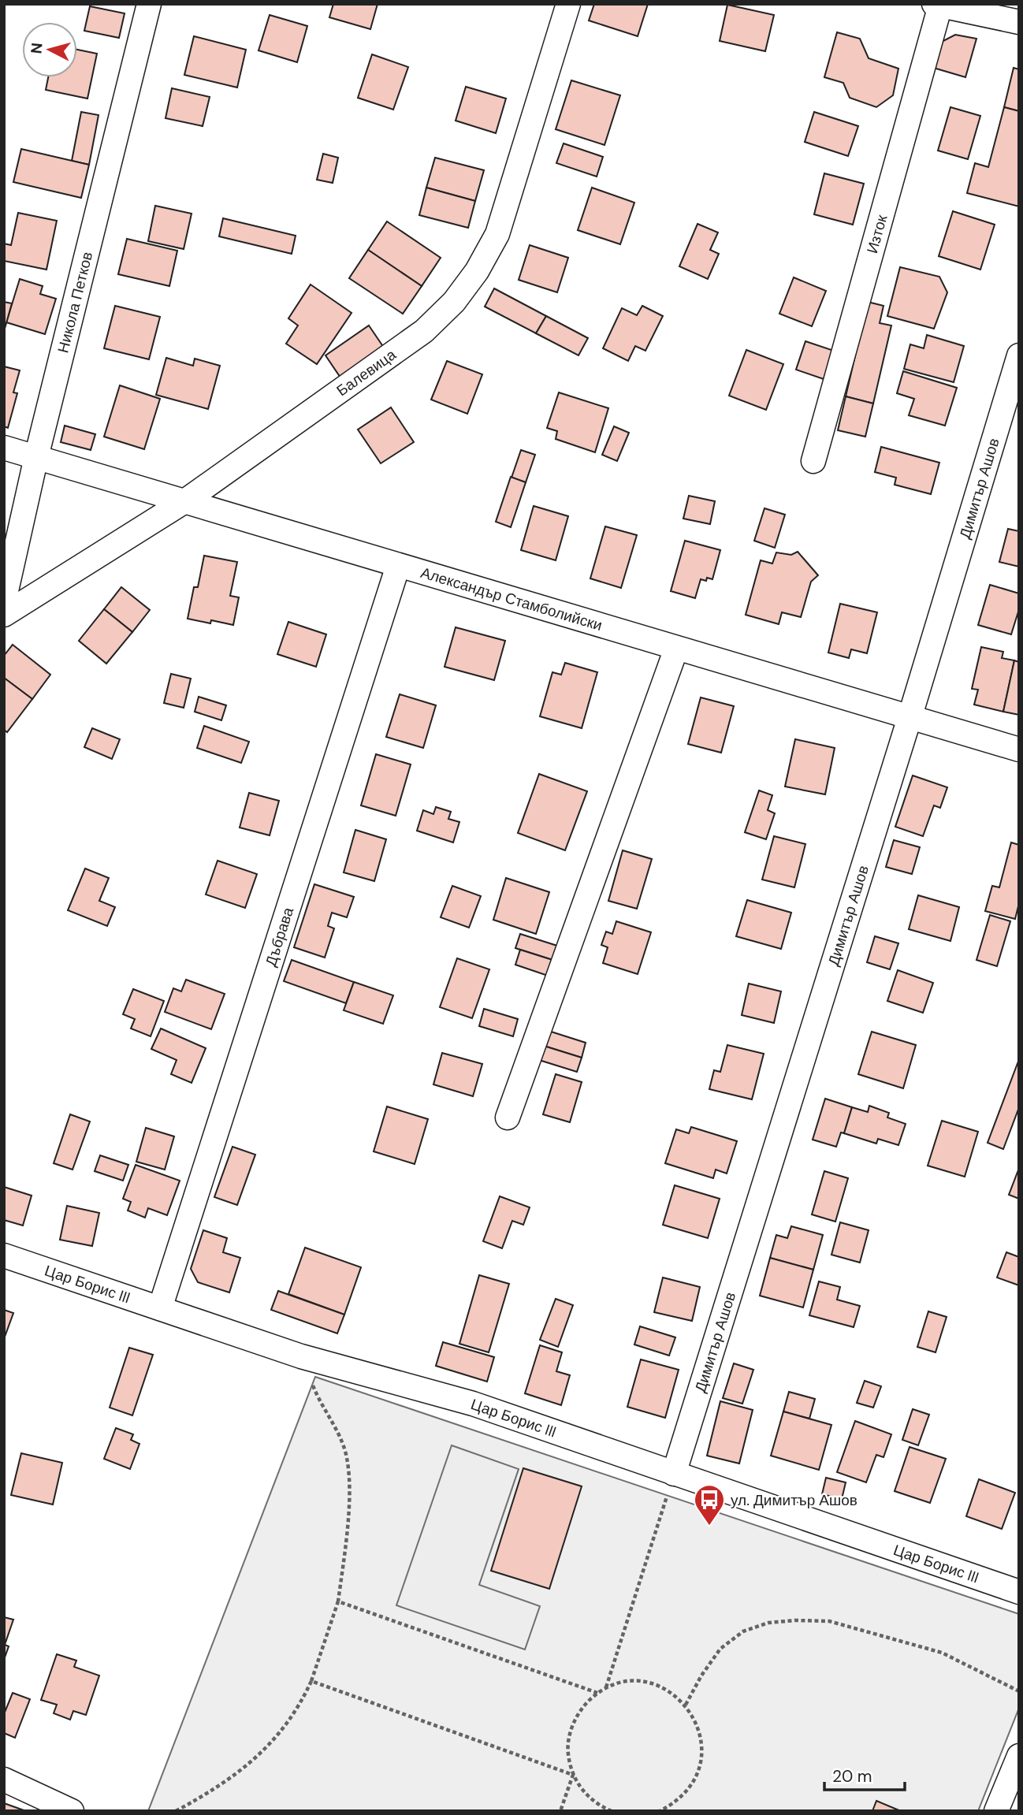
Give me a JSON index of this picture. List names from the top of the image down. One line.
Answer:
{"streets":{"street":["Изток","Никола Петков","Балевица","Димитър Ашов","Александър Стамболийски","Дъбрава","Цар Борис III"]},"crossings":[["Никола Петков","Александър Стамболийски"],["Балевица","Александър Стамболийски"],["Димитър Ашов","Александър Стамболийски"],["Димитър Ашов","Цар Борис III"],["Александър Стамболийски","Дъбрава"],["Дъбрава","Цар Борис III"]],"places":{"bus stop":["ул. Димитър Ашов"]},"scale_bar":"20 m","north":"left"}
